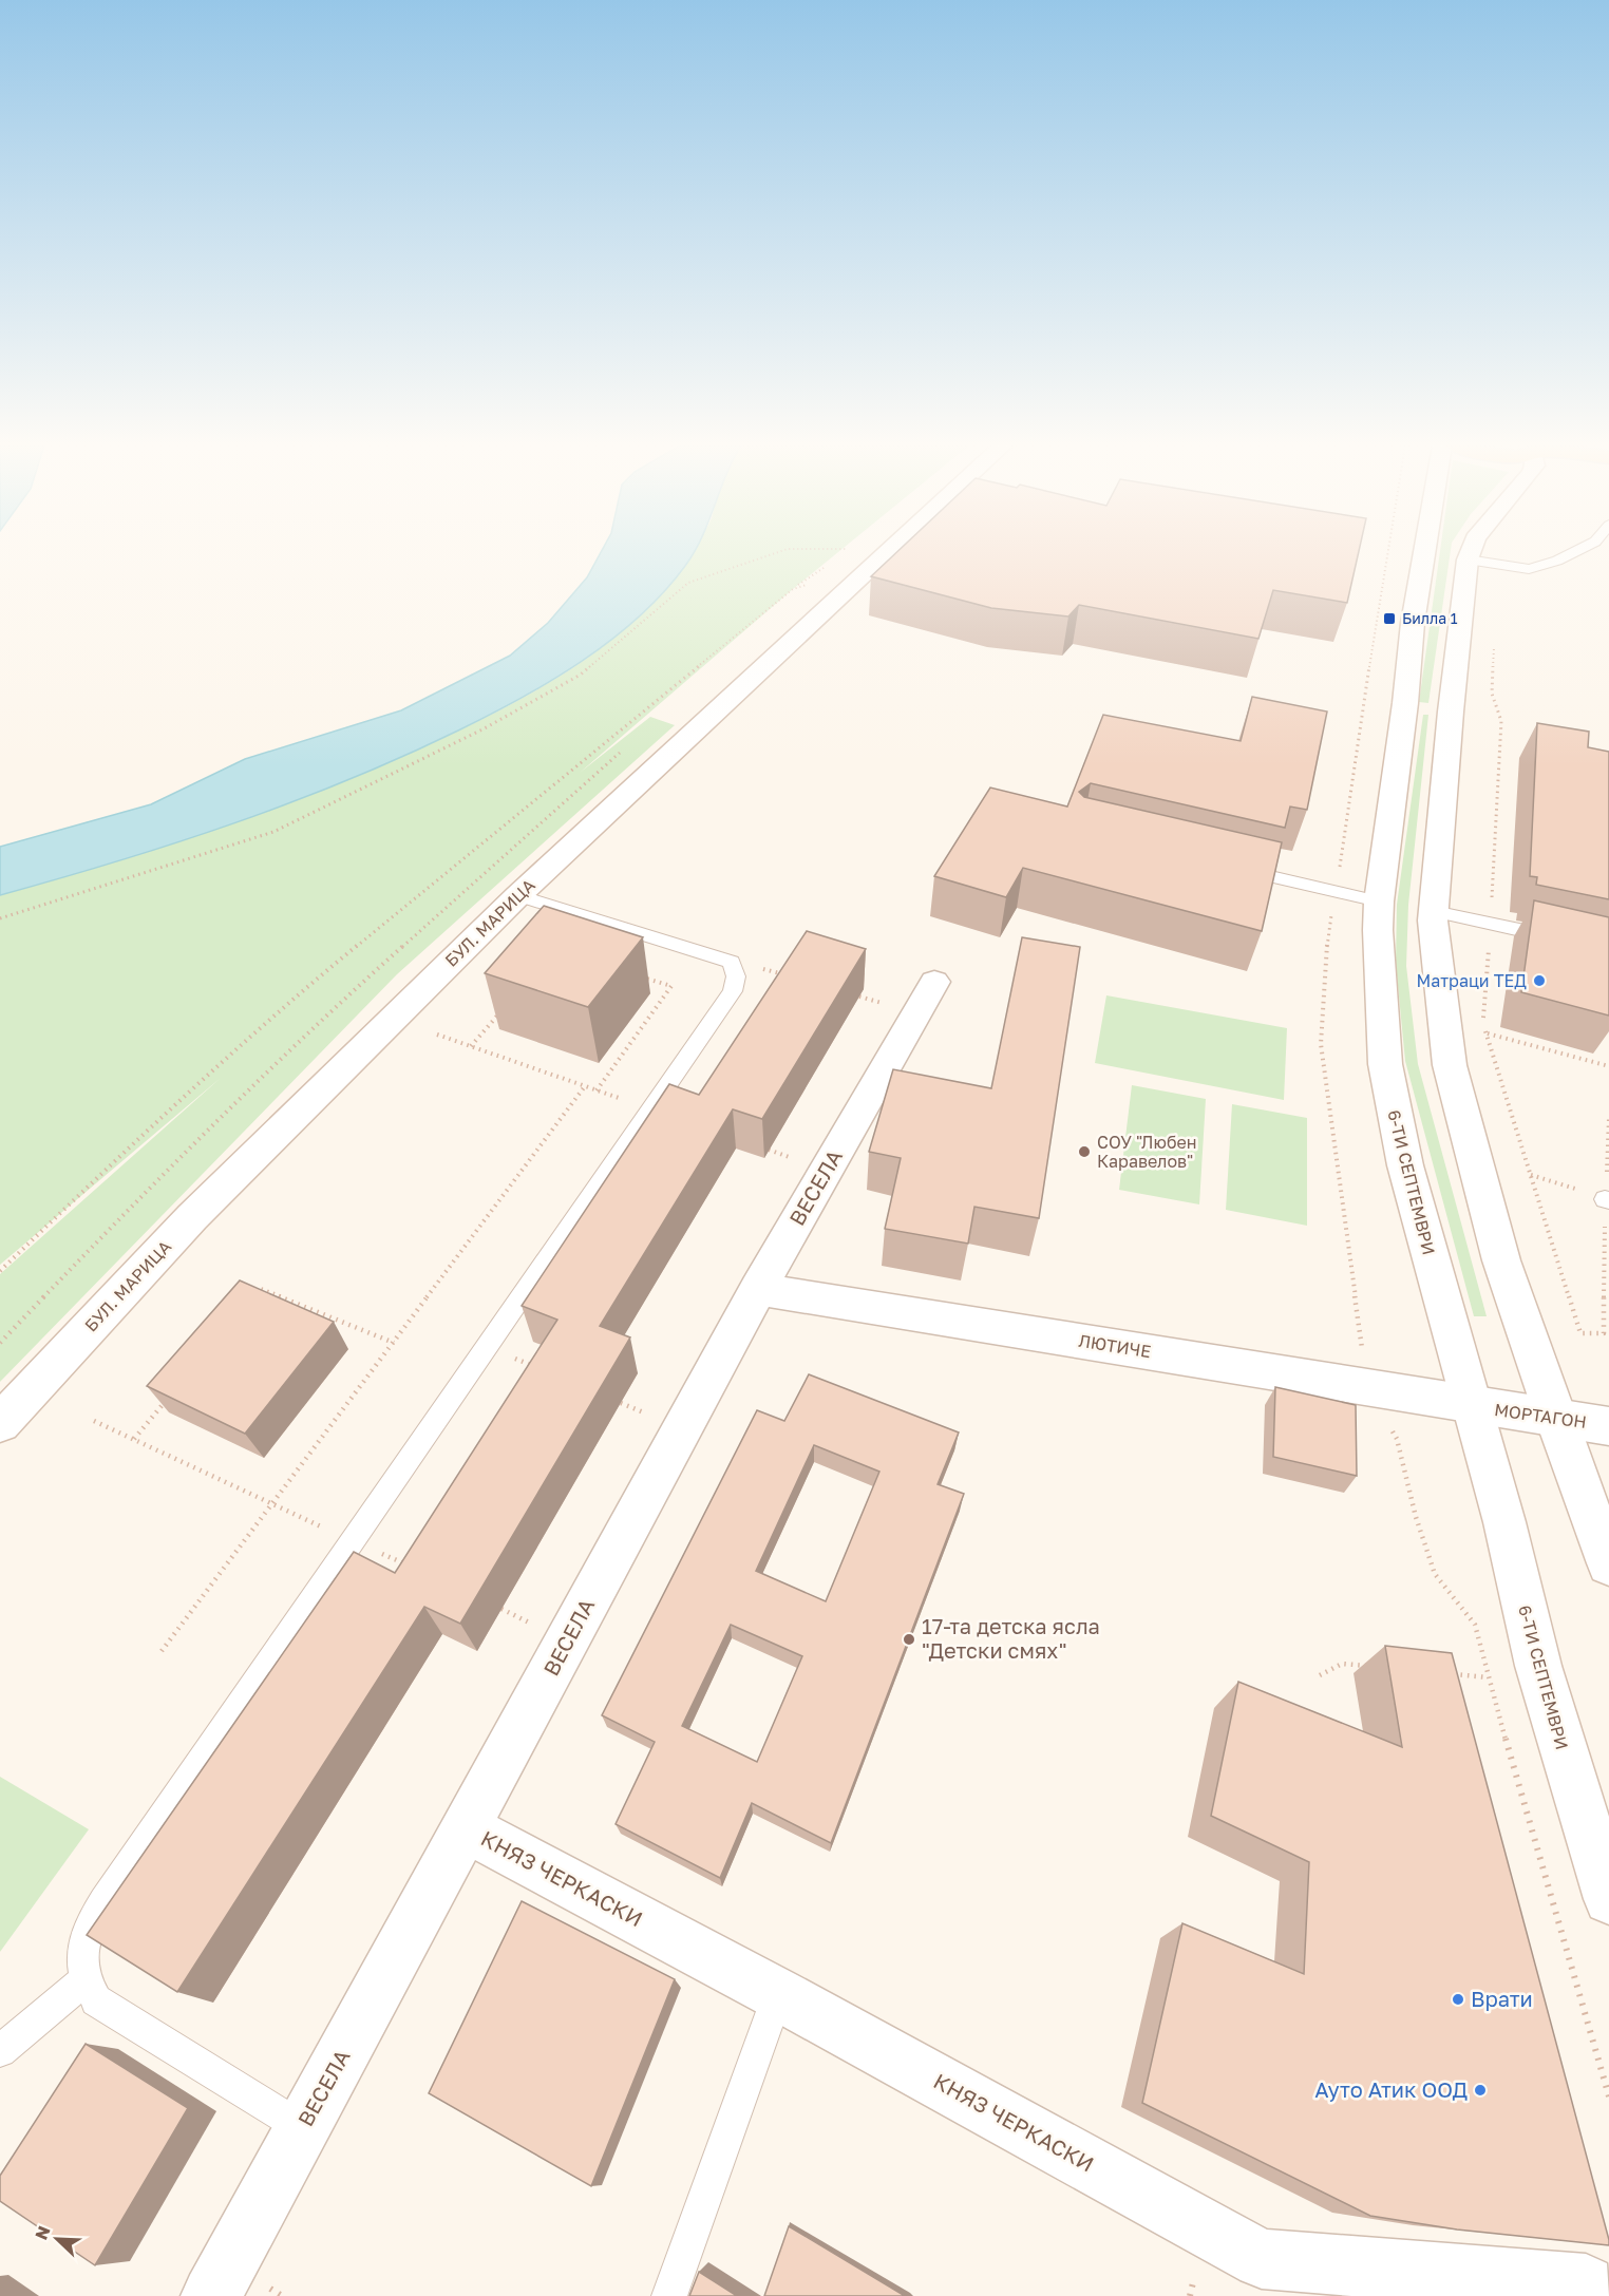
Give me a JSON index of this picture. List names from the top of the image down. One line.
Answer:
{"streets":{"street":["БУЛ. МАРИЦА","6-ТИ СЕПТЕМВРИ","ВЕСЕЛА","ЛЮТИЧЕ","МОРТАГОН","КНЯЗ ЧЕРКАСКИ"]},"crossings":[["6-ТИ СЕПТЕМВРИ","ЛЮТИЧЕ"],["6-ТИ СЕПТЕМВРИ","МОРТАГОН"],["ВЕСЕЛА","ЛЮТИЧЕ"],["ВЕСЕЛА","КНЯЗ ЧЕРКАСКИ"],["ЛЮТИЧЕ","МОРТАГОН"]],"places":{"transit":["Билла 1"],"other":["Матраци ТЕД","СОУ \"Любен Каравелов\"","17-та детска ясла \"Детски смях\"","Врати","Ауто Атик ООД"]},"north":"top left"}
